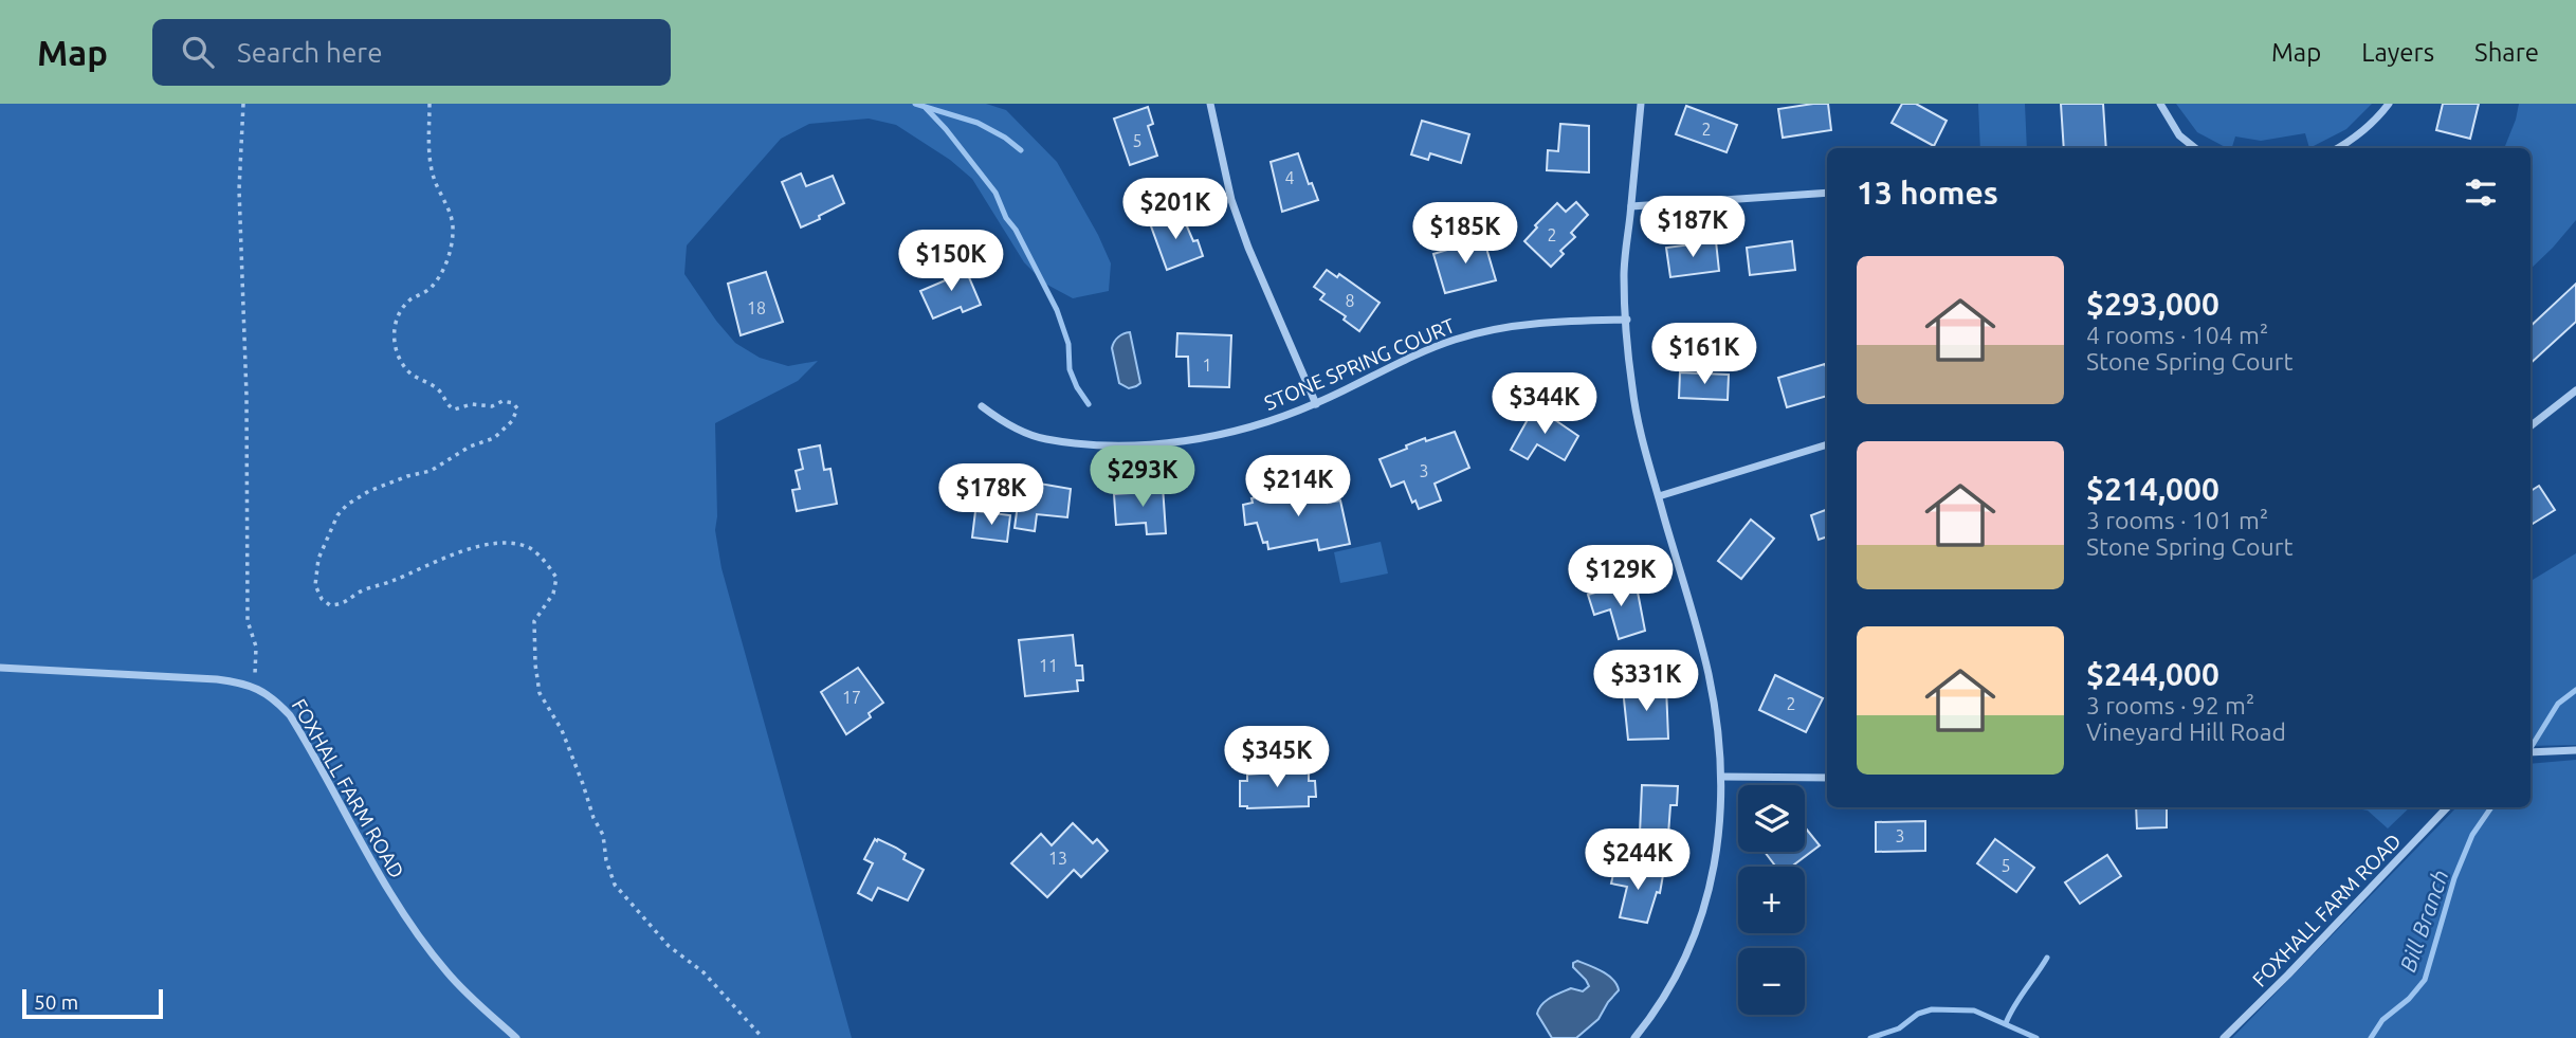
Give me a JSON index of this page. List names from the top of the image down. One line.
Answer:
{"streets":{"street":["STONE SPRING COURT","FOXHALL FARM ROAD"]},"water":["Bill Branch"],"house_numbers":["2","5","4","2","8","18","1","3","11","17","2","3","13","5"],"scale_bar":"50 m","page":{"header":"Map","search":"Search here","nav":["Map","Layers","Share"],"heading":"13 homes","price":["$201K","$187K","$185K","$150K","$161K","$344K","$293K","$214K","$178K","$129K","$331K","$345K","$244K"],"list":[{"name":"$293,000","note":"4 rooms · 104 m² · Stone Spring Court"},{"name":"$214,000","note":"3 rooms · 101 m² · Stone Spring Court"},{"name":"$244,000","note":"3 rooms · 92 m² · Vineyard Hill Road"}],"map_buttons":["+","−"],"scale":"50 m"}}
